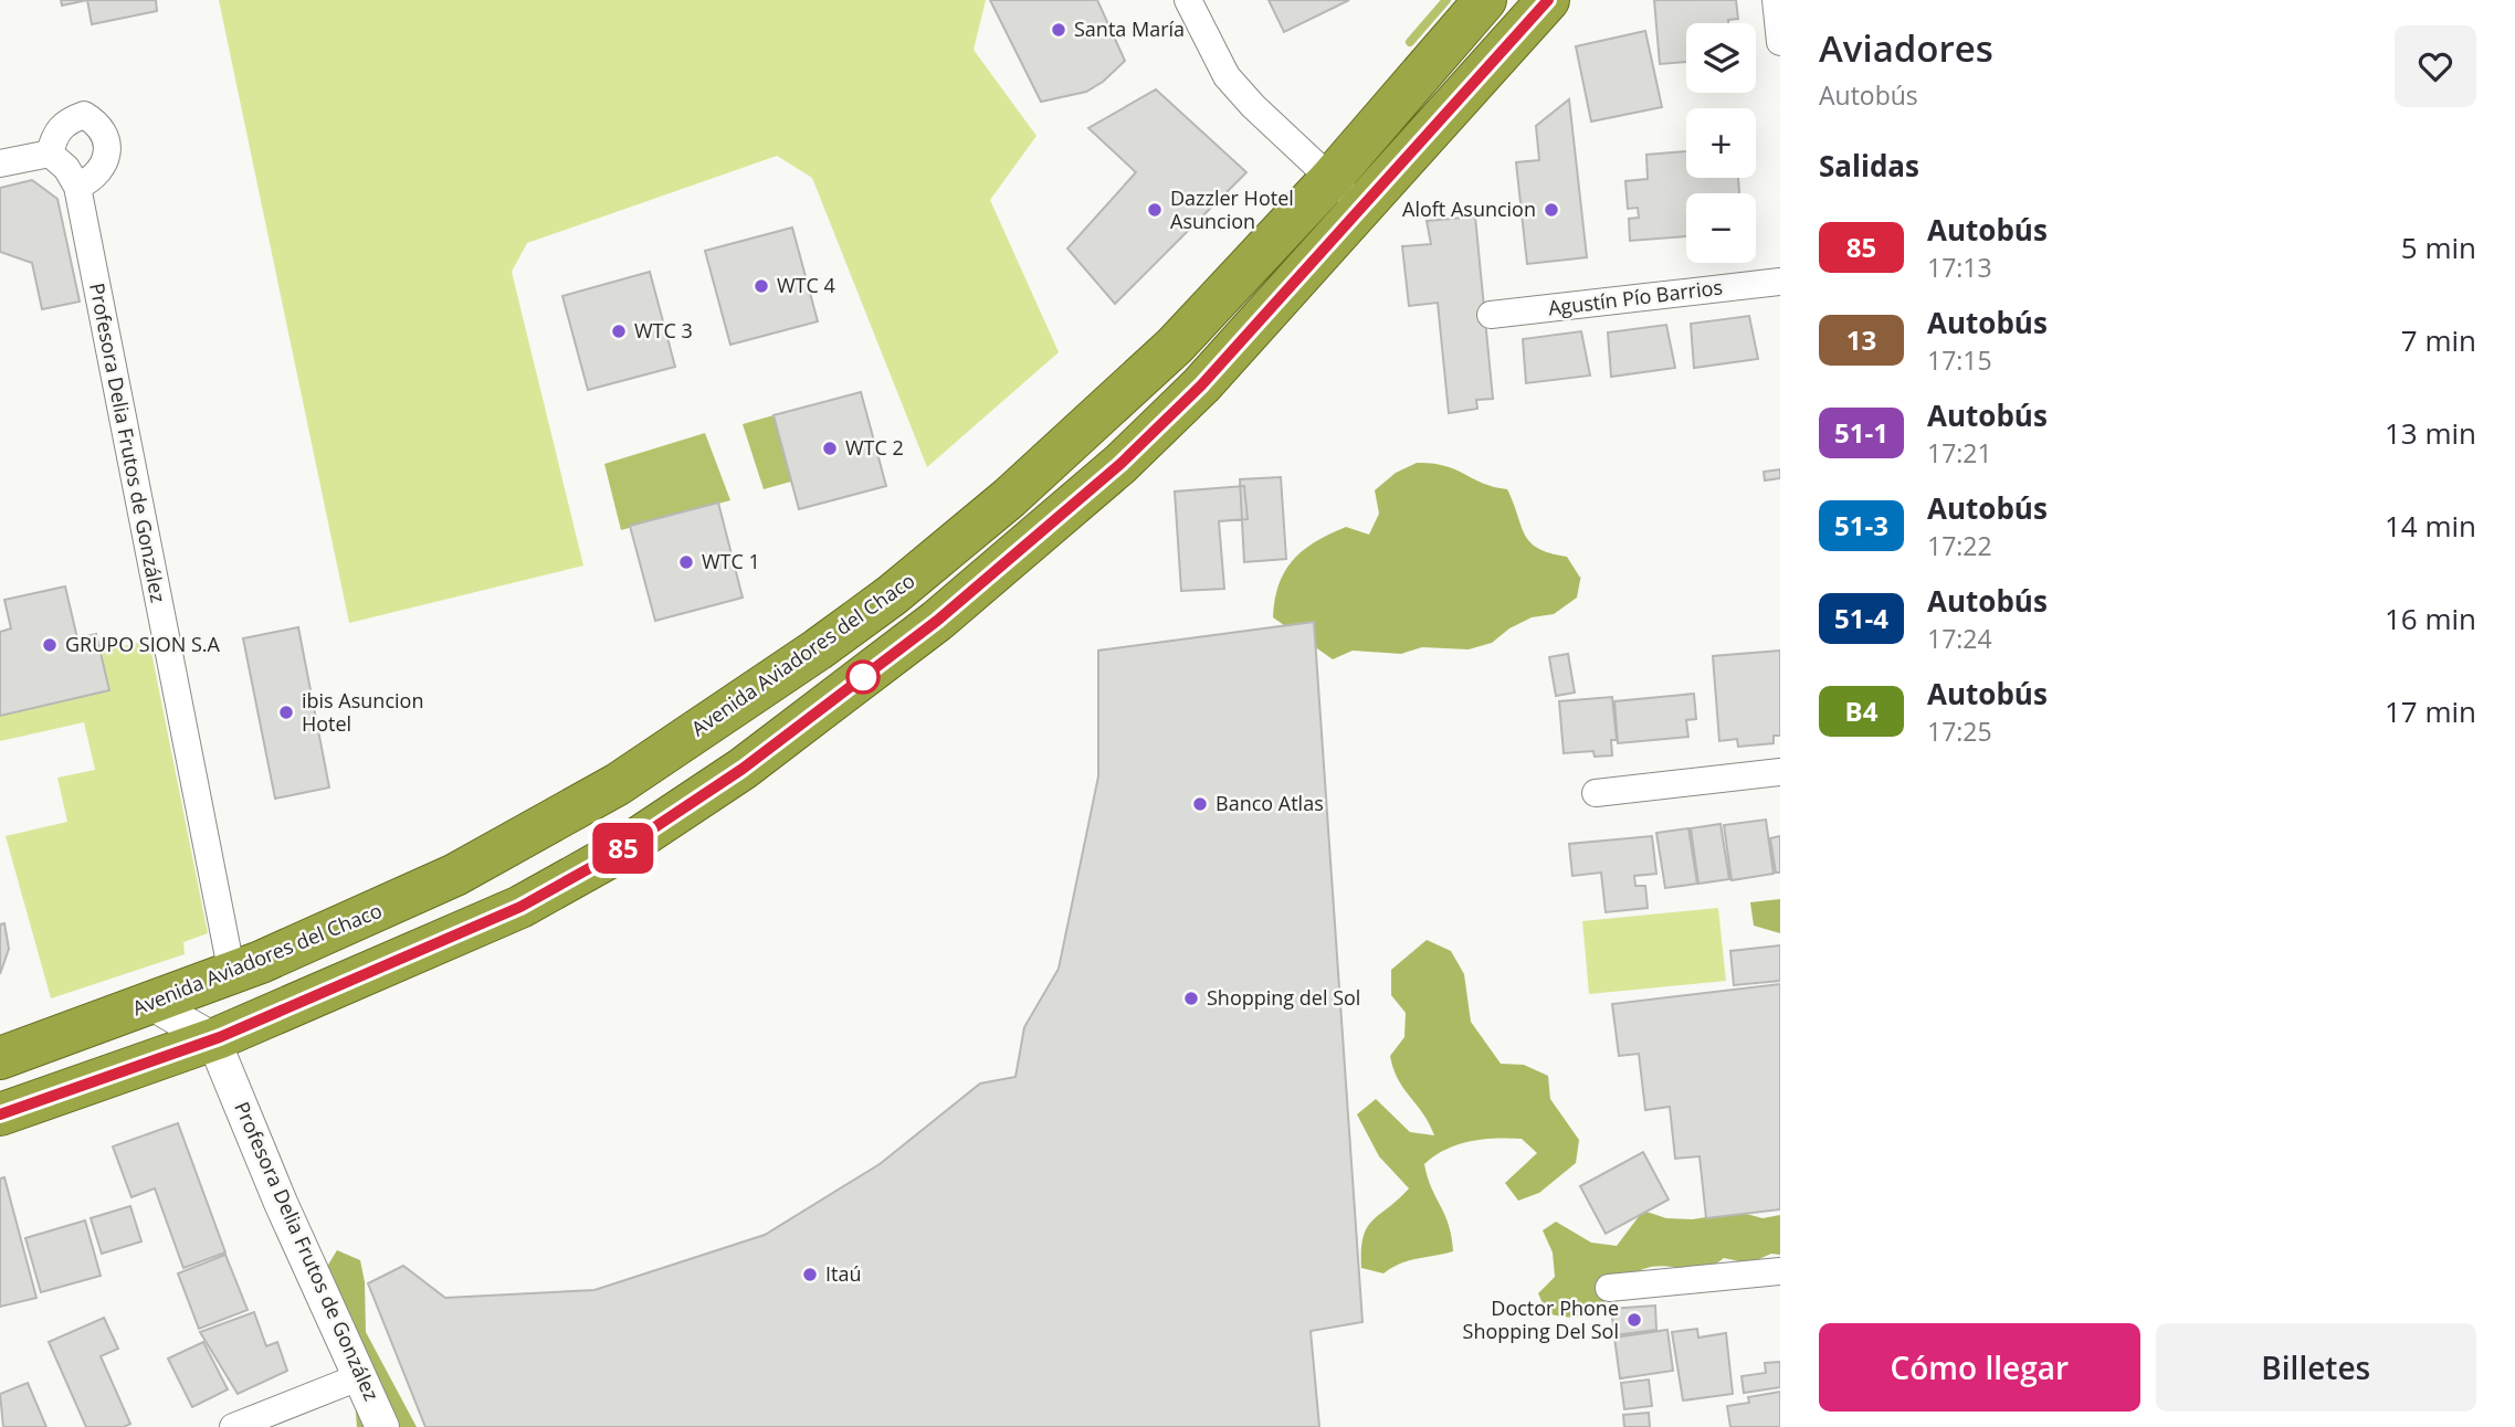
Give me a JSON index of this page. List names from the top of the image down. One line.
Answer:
{"streets":{"highway":["Avenida Aviadores del Chaco"],"street":["Agustín Pío Barrios","Profesora Delia Frutos de González"]},"crossings":[["Profesora Delia Frutos de González","Avenida Aviadores del Chaco"]],"places":["Santa María","Dazzler Hotel Asuncion","Aloft Asuncion","WTC 4","WTC 3","WTC 2","WTC 1","GRUPO SION S.A","ibis Asuncion Hotel","Banco Atlas","Shopping del Sol","Itaú","Doctor Phone Shopping Del Sol"],"lines":["bus line 85"],"page":{"on_map":"85","heading":[["Aviadores","Autobús"],"Salidas"],"map_buttons":["+","−"],"list":[{"mark":"85","name":"Autobús","note":"17:13","value":"5 min"},{"mark":"13","name":"Autobús","note":"17:15","value":"7 min"},{"mark":"51-1","name":"Autobús","note":"17:21","value":"13 min"},{"mark":"51-3","name":"Autobús","note":"17:22","value":"14 min"},{"mark":"51-4","name":"Autobús","note":"17:24","value":"16 min"},{"mark":"B4","name":"Autobús","note":"17:25","value":"17 min"}],"buttons":["Cómo llegar","Billetes"]}}
